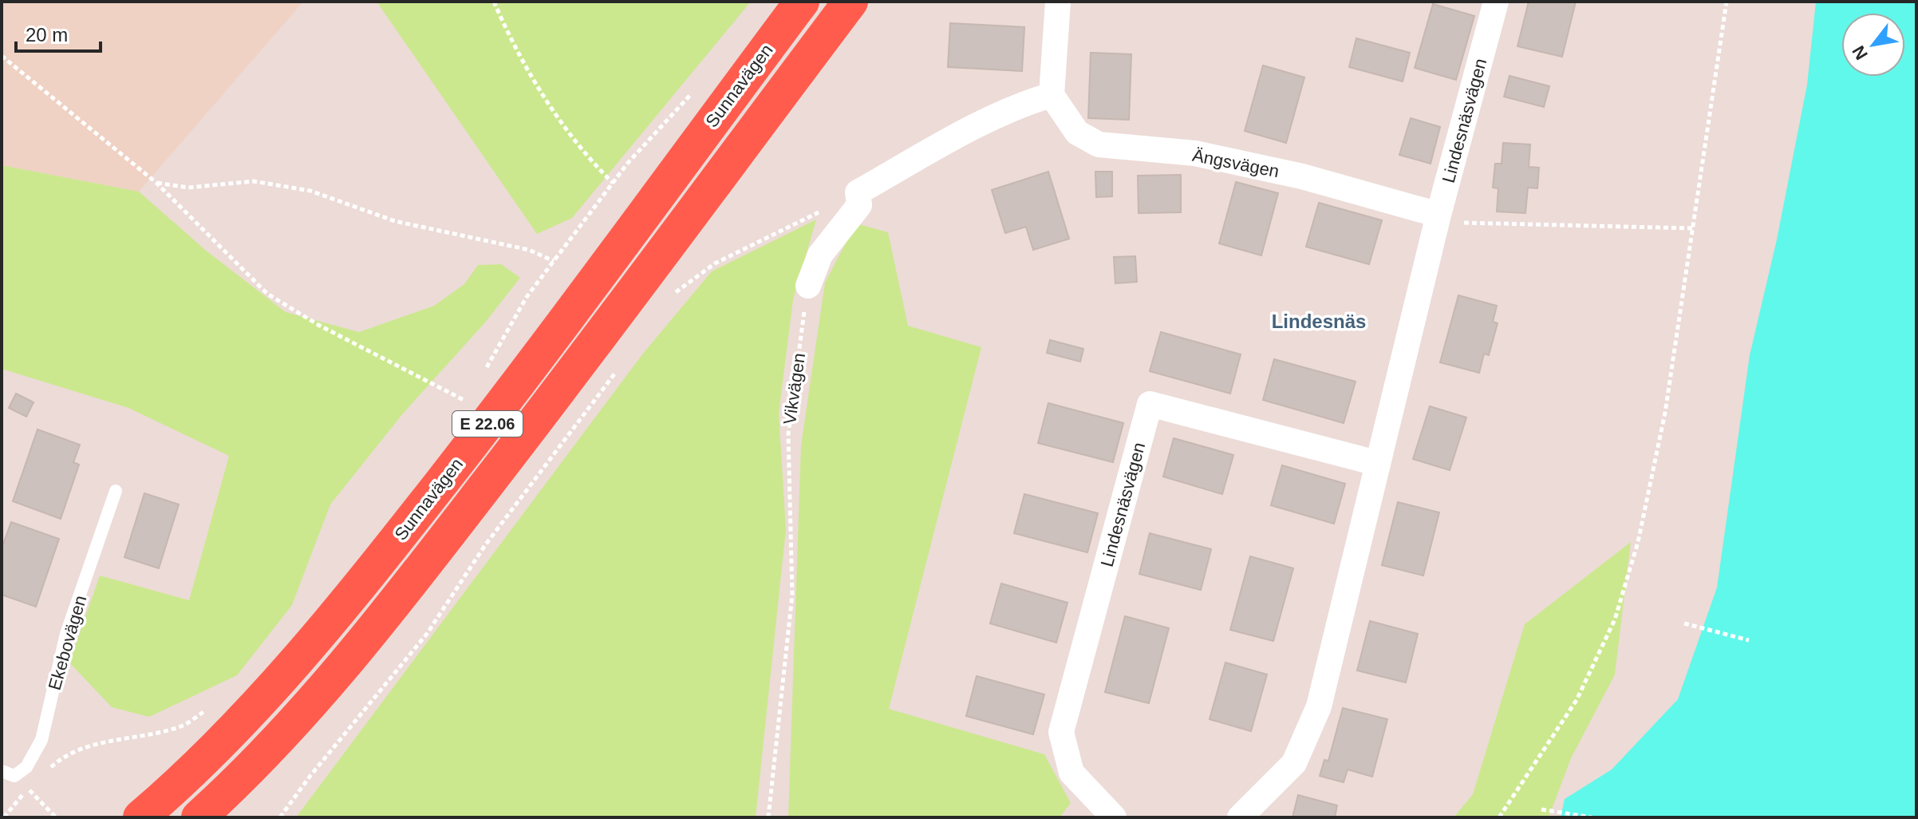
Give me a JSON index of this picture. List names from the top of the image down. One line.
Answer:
{"streets":{"highway":["Sunnavägen","E 22.06"],"street":["Lindesnäsvägen","Ängsvägen"],"lane":["Ekebovägen"],"path":["Vikvägen"]},"crossings":[["Lindesnäsvägen","Ängsvägen"]],"districts":["Lindesnäs"],"scale_bar":"20 m","north":"bottom left"}
